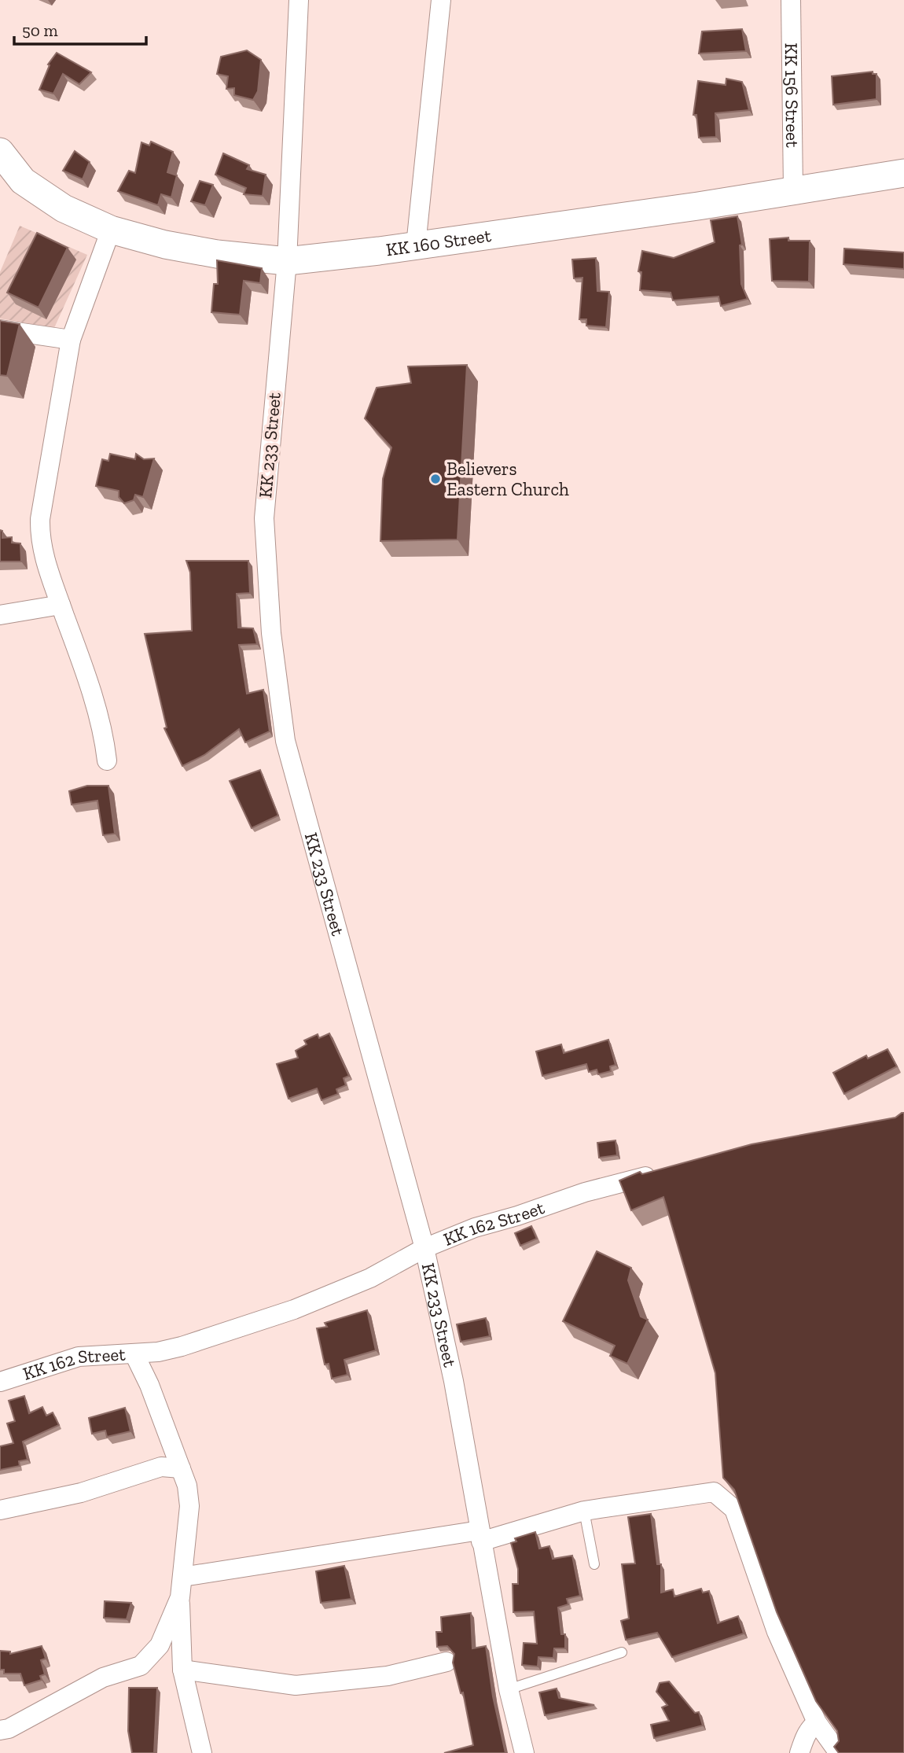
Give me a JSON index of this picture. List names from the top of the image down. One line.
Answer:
{"streets":{"main road":["KK 160 Street"],"street":["KK 156 Street","KK 233 Street","KK 162 Street"]},"crossings":[["KK 156 Street","KK 160 Street"],["KK 160 Street","KK 233 Street"],["KK 233 Street","KK 162 Street"]],"places":["Believers Eastern Church"],"scale_bar":"50 m"}
